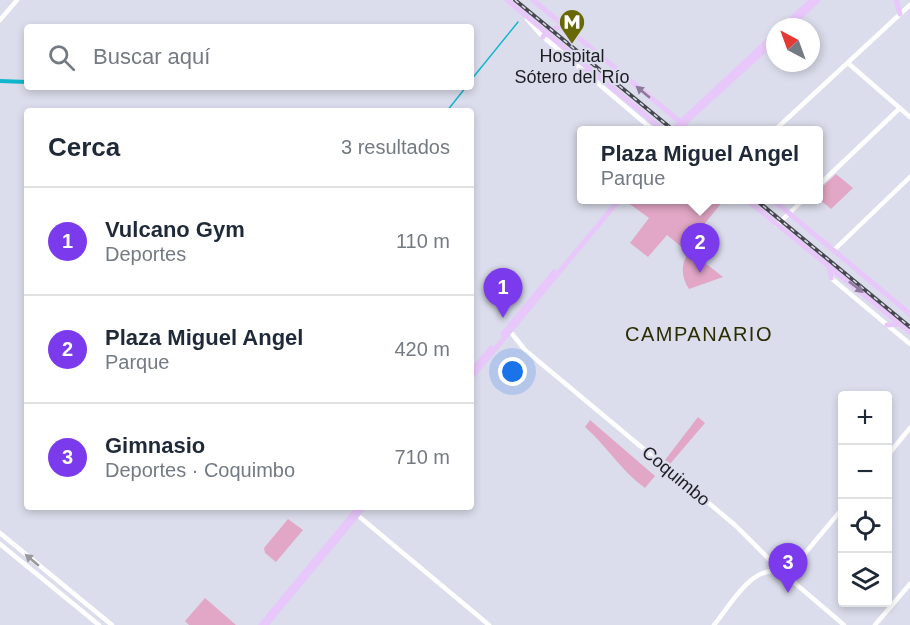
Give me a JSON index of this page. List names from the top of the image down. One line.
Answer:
{"streets":{"street":["Coquimbo"]},"districts":["CAMPANARIO"],"places":{"metro station":["Hospital Sótero del Río"]},"north":"top left","page":{"search":"Buscar aquí","heading":["Cerca","3 resultados"],"popup":["Plaza Miguel Angel","Parque"],"list":[{"mark":"1","name":"Vulcano Gym","note":"Deportes","value":"110 m"},{"mark":"2","name":"Plaza Miguel Angel","note":"Parque","value":"420 m"},{"mark":"3","name":"Gimnasio","note":"Deportes · Coquimbo","value":"710 m"}],"pins":["2","1","3"],"map_buttons":["+","−"]}}
